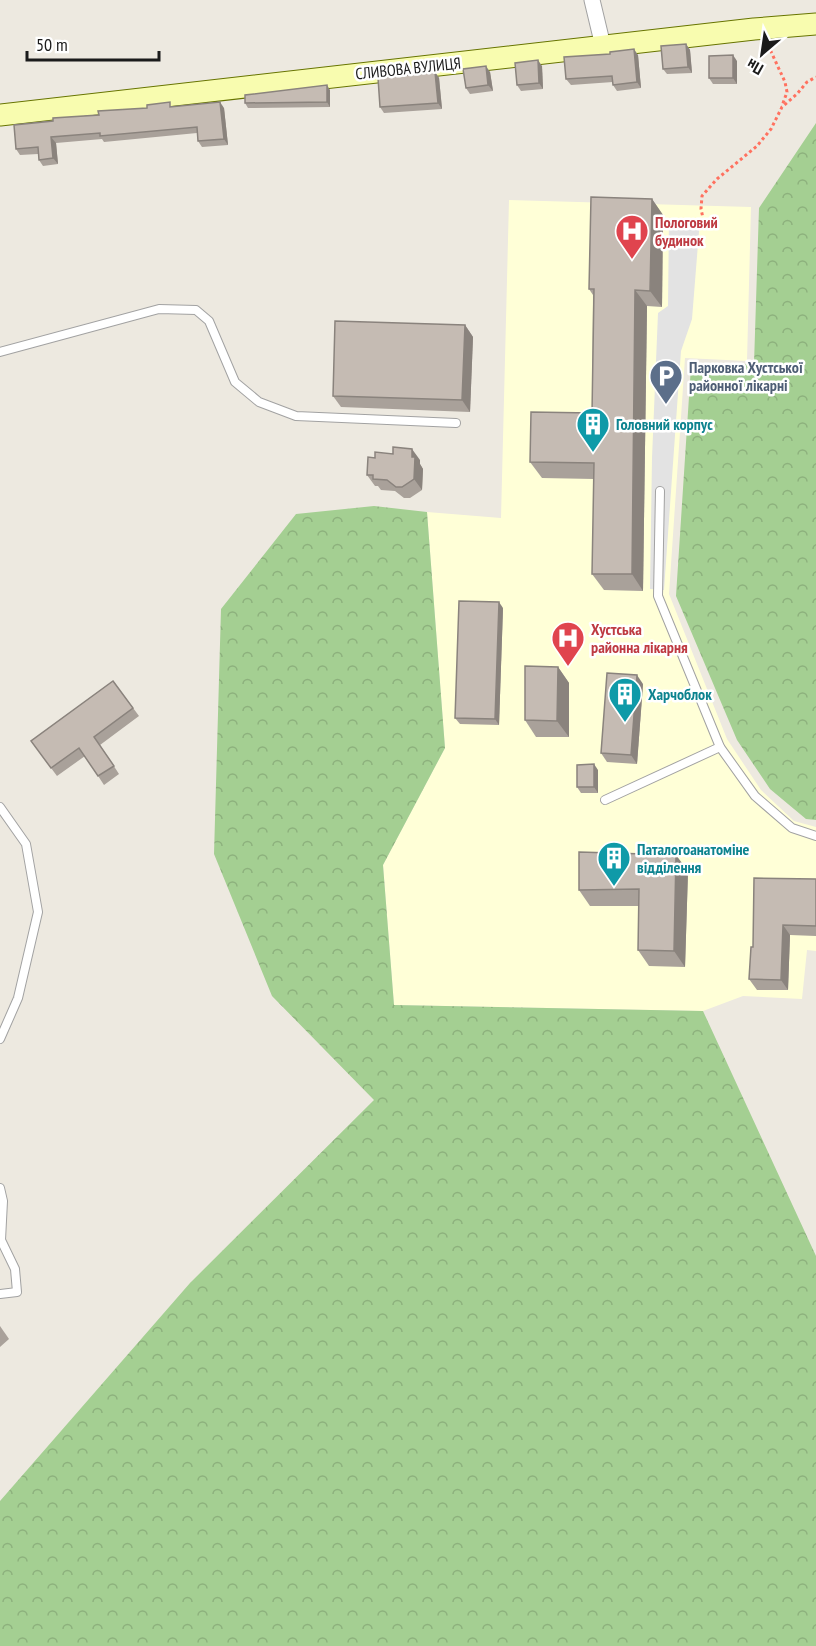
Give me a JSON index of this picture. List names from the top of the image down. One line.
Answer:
{"streets":{"street":["СЛИВОВА ВУЛИЦЯ"]},"places":{"hospital":["Пологовий будинок","Хустська районна лікарня"],"parking":["Парковка Хустської районної лікарні"],"building":["Головний корпус","Харчоблок","Паталогоанатоміне відділення"]},"scale_bar":"50 m","north":"bottom left"}
